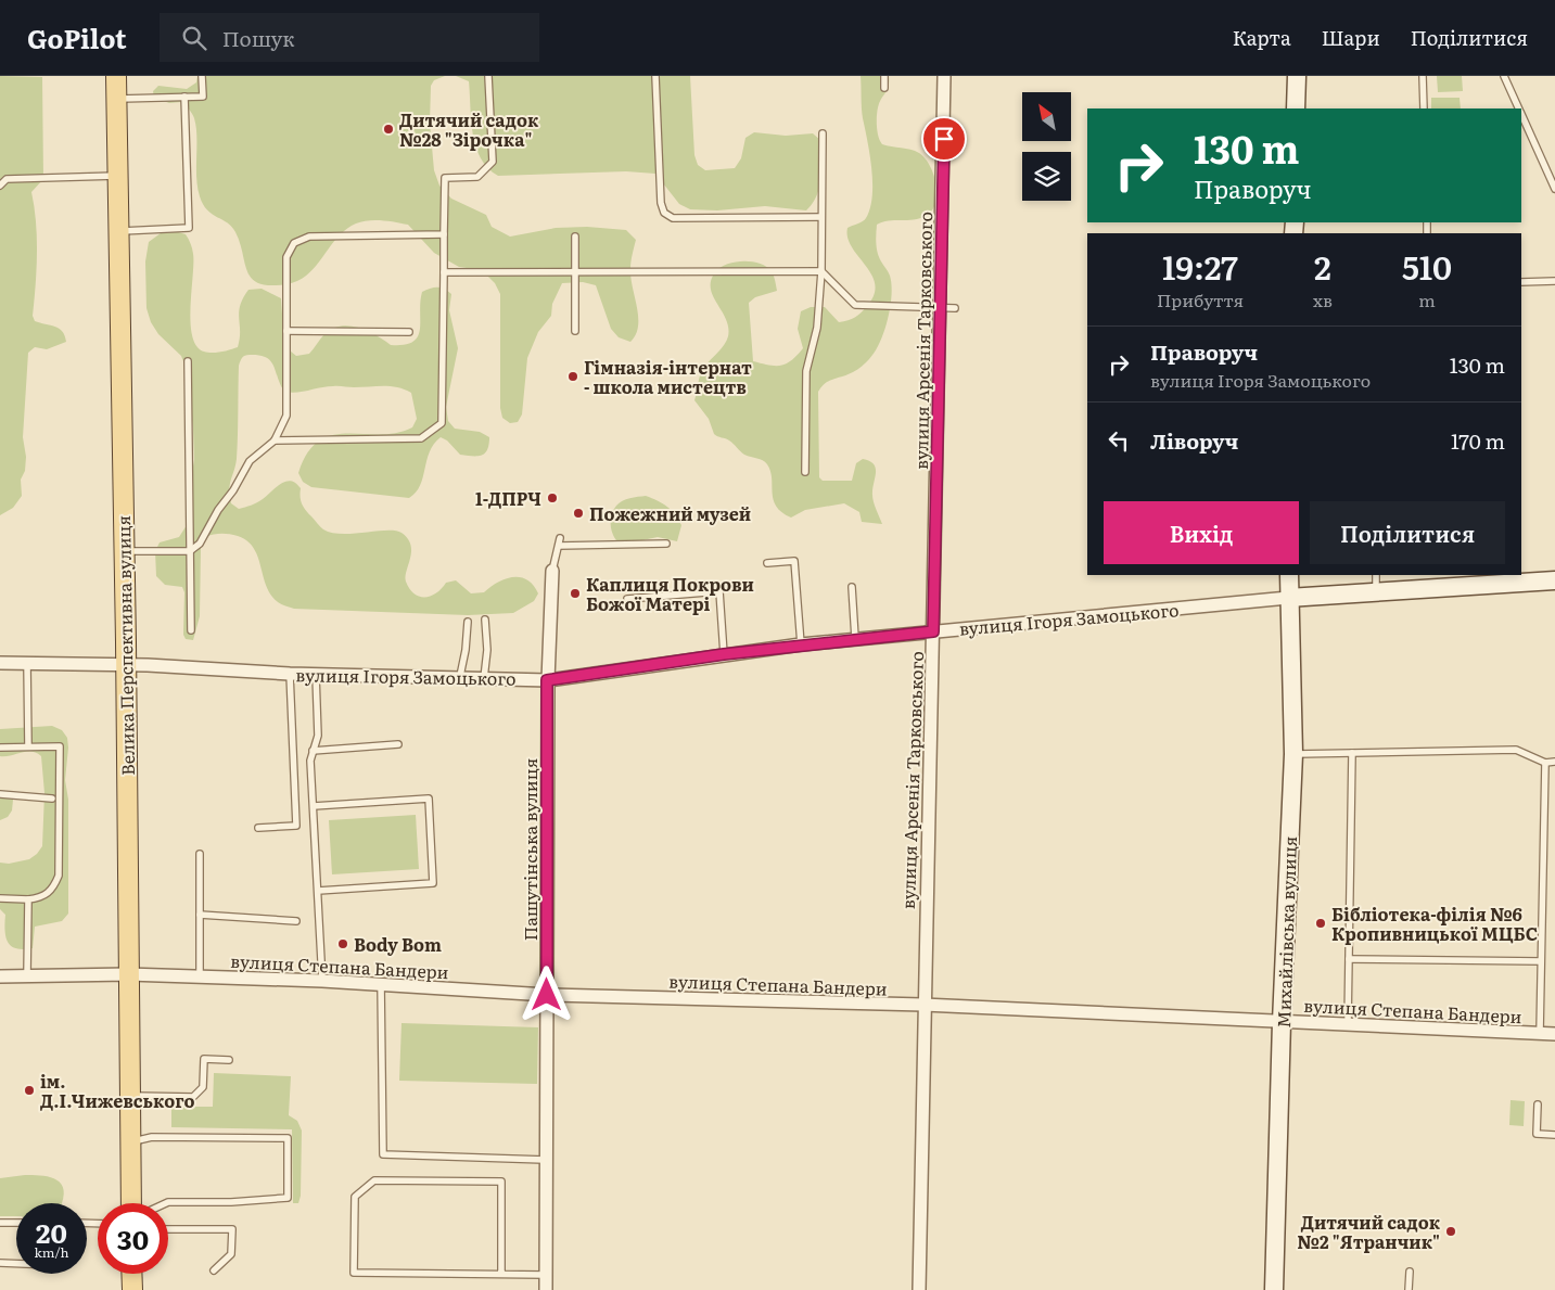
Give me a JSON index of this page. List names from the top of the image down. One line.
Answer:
{"streets":{"main road":["Велика Перспективна вулиця"],"street":["вулиця Арсенія Тарковського","вулиця Ігоря Замоцького","Пашутінська вулиця","Михайлівська вулиця","вулиця Степана Бандери"]},"crossings":[["вулиця Арсенія Тарковського","вулиця Ігоря Замоцького"],["вулиця Арсенія Тарковського","вулиця Степана Бандери"],["вулиця Ігоря Замоцького","Велика Перспективна вулиця"],["вулиця Ігоря Замоцького","Пашутінська вулиця"],["вулиця Ігоря Замоцького","Михайлівська вулиця"],["Велика Перспективна вулиця","вулиця Степана Бандери"],["Пашутінська вулиця","вулиця Степана Бандери"],["Михайлівська вулиця","вулиця Степана Бандери"]],"places":["Дитячий садок №28 \"Зірочка\"","Гімназія-інтернат - школа мистецтв","1-ДПРЧ","Пожежний музей","Каплиця Покрови Божої Матері","Бібліотека-філія №6 Кропивницької МЦБС","Body Bom","ім. Д.І.Чижевського","Дитячий садок №2 \"Ятранчик\""],"north":"top left","page":{"header":"GoPilot","search":"Пошук","nav":["Карта","Шари","Поділитися"],"turn":["130 m","Праворуч"],"eta":["19:27","Прибуття","2","хв","510","m"],"list":[{"name":"Праворуч","note":"вулиця Ігоря Замоцького","value":"130 m"},{"name":"Ліворуч","value":"170 m"}],"buttons":["Вихід","Поділитися"],"speed":"20 km/h","limit":"30"}}
